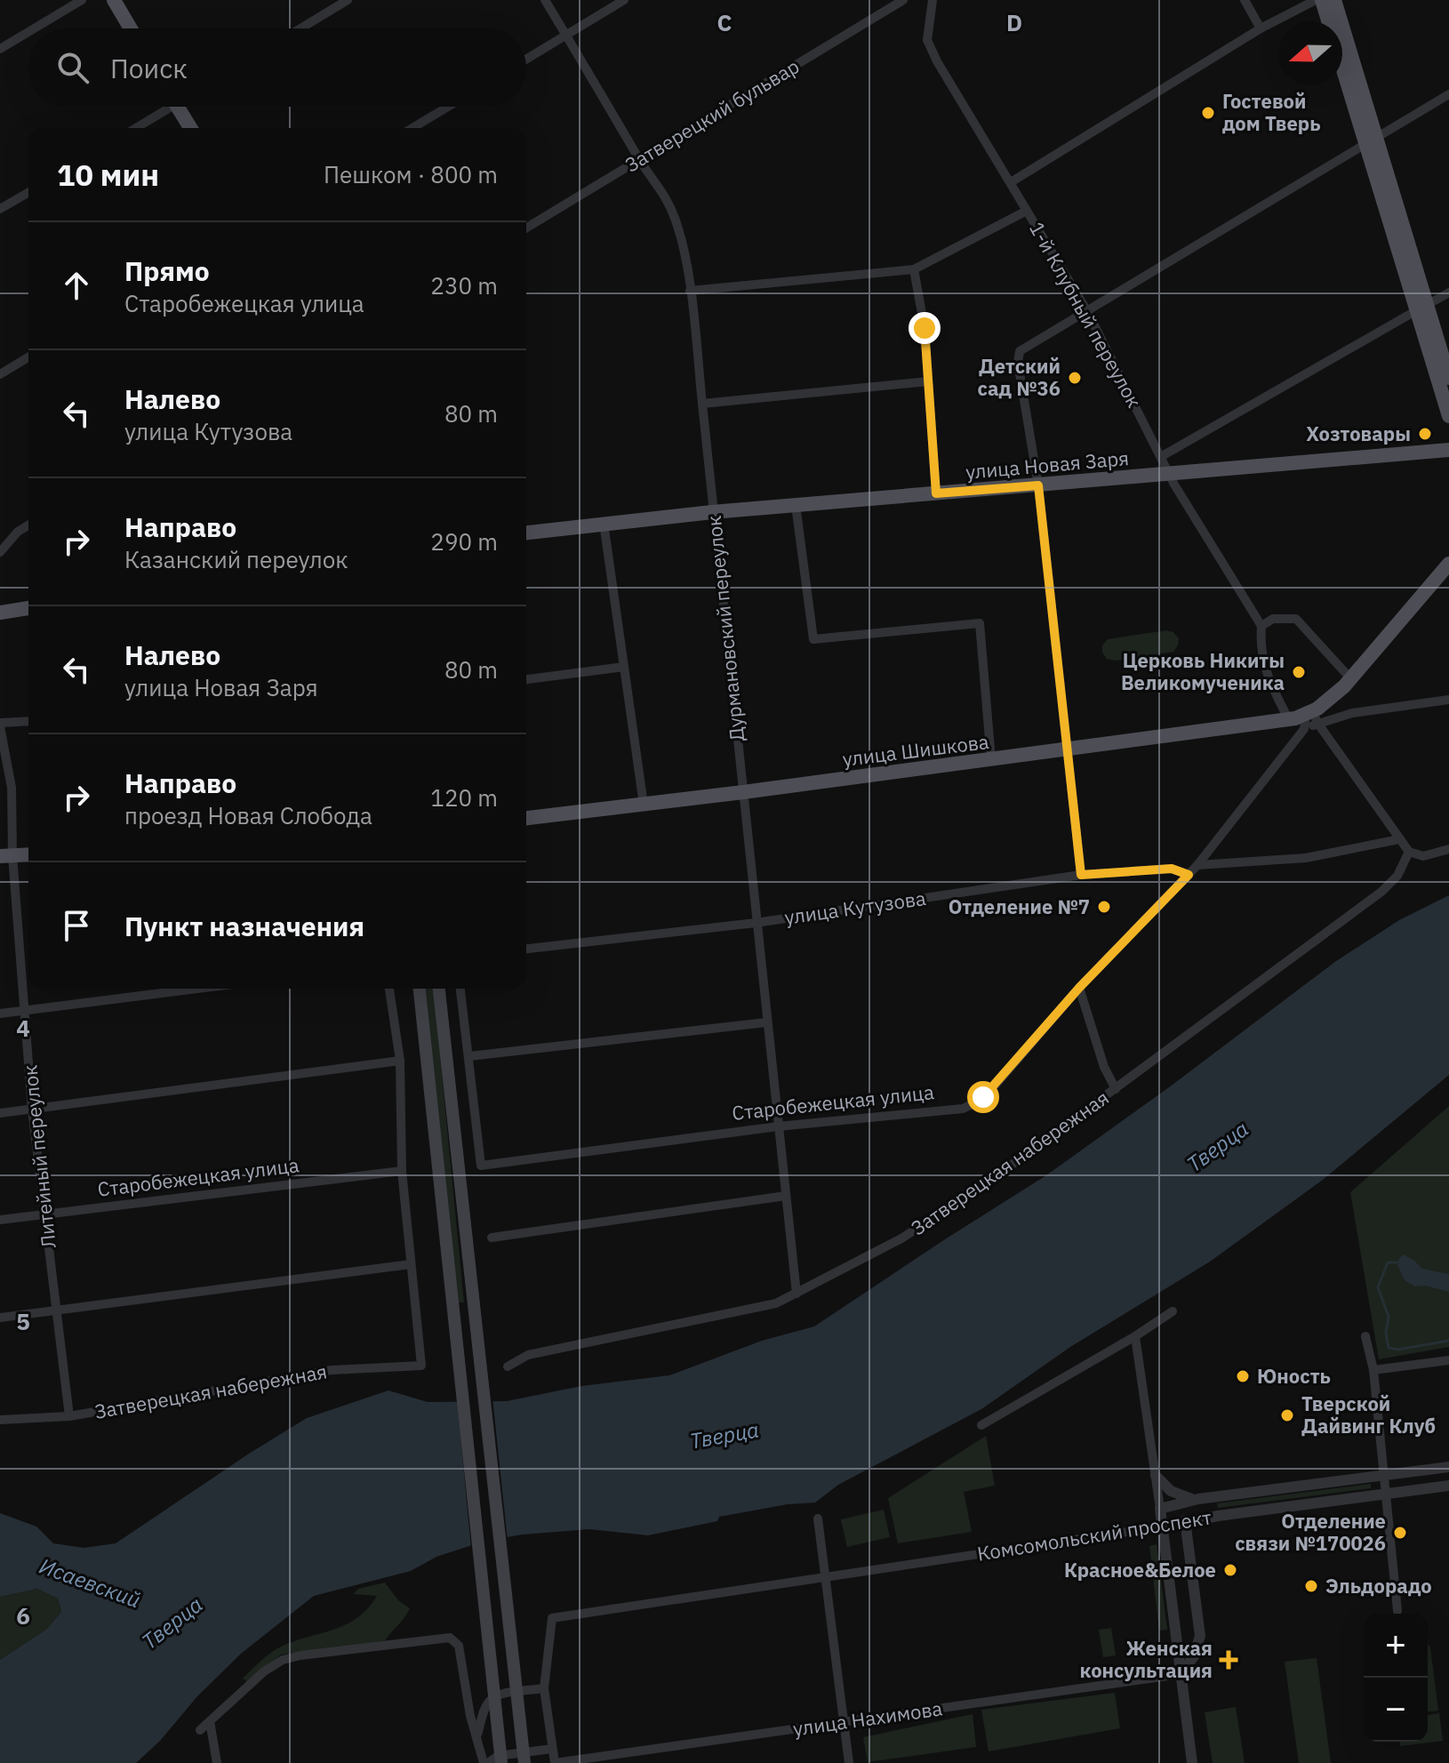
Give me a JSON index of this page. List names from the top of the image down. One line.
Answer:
{"streets":{"main road":["улица Новая Заря","улица Шишкова","Старобежецкая улица"],"street":["Затверецкий бульвар","1-й Клубный переулок","Дурмановский переулок","улица Кутузова","Литейный переулок","Затверецкая набережная","Комсомольский проспект","улица Нахимова"]},"crossings":[["Затверецкий бульвар","Дурмановский переулок"],["1-й Клубный переулок","улица Новая Заря"],["1-й Клубный переулок","улица Шишкова"],["улица Новая Заря","Дурмановский переулок"],["Дурмановский переулок","улица Шишкова"],["Дурмановский переулок","улица Кутузова"],["Дурмановский переулок","Старобежецкая улица"],["Дурмановский переулок","Затверецкая набережная"],["улица Шишкова","Старобежецкая улица"],["улица Кутузова","Старобежецкая улица"],["Старобежецкая улица","Литейный переулок"],["Литейный переулок","Затверецкая набережная"]],"water":["Тверца","Исаевский"],"places":{"other":["Гостевой дом Тверь","Детский сад №36","Хозтовары","Церковь Никиты Великомученика","Отделение №7","Юность","Тверской Дайвинг Клуб","Отделение связи №170026","Красное&Белое","Эльдорадо"],"health":["Женская консультация"]},"north":"left","page":{"search":"Поиск","heading":["10 мин","Пешком · 800 m"],"list":[["Прямо","Старобежецкая улица","230 m"],["Налево","улица Кутузова","80 m"],["Направо","Казанский переулок","290 m"],["Налево","улица Новая Заря","80 m"],["Направо","проезд Новая Слобода","120 m"],"Пункт назначения"],"map_buttons":["+","−"]},"grid":{"columns":["C","D"],"rows":["4","5","6"]}}
